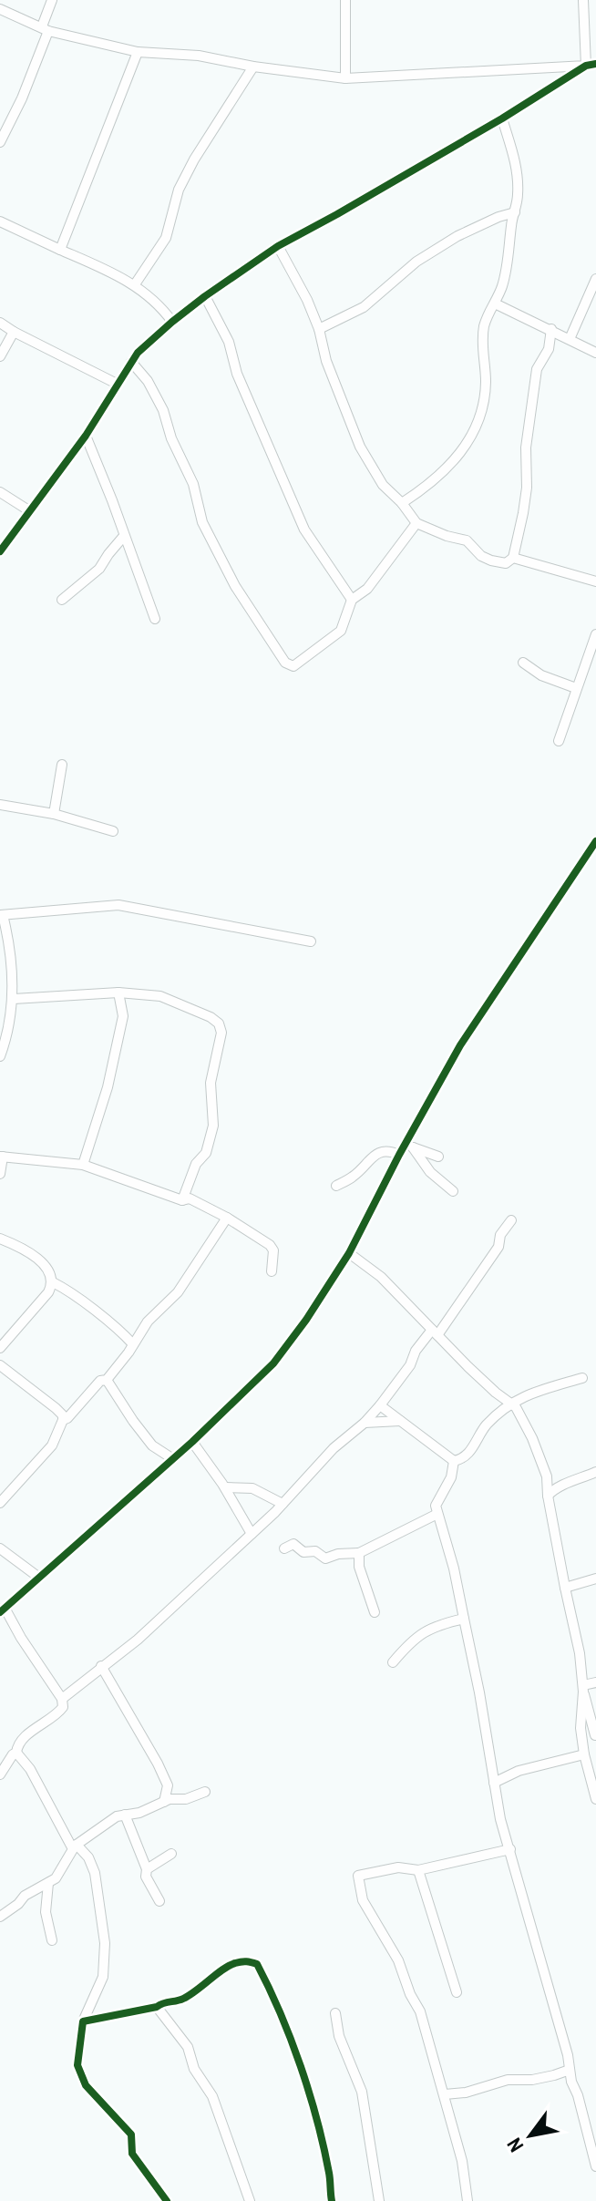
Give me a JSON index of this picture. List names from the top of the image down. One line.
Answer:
{"north":"bottom left"}
